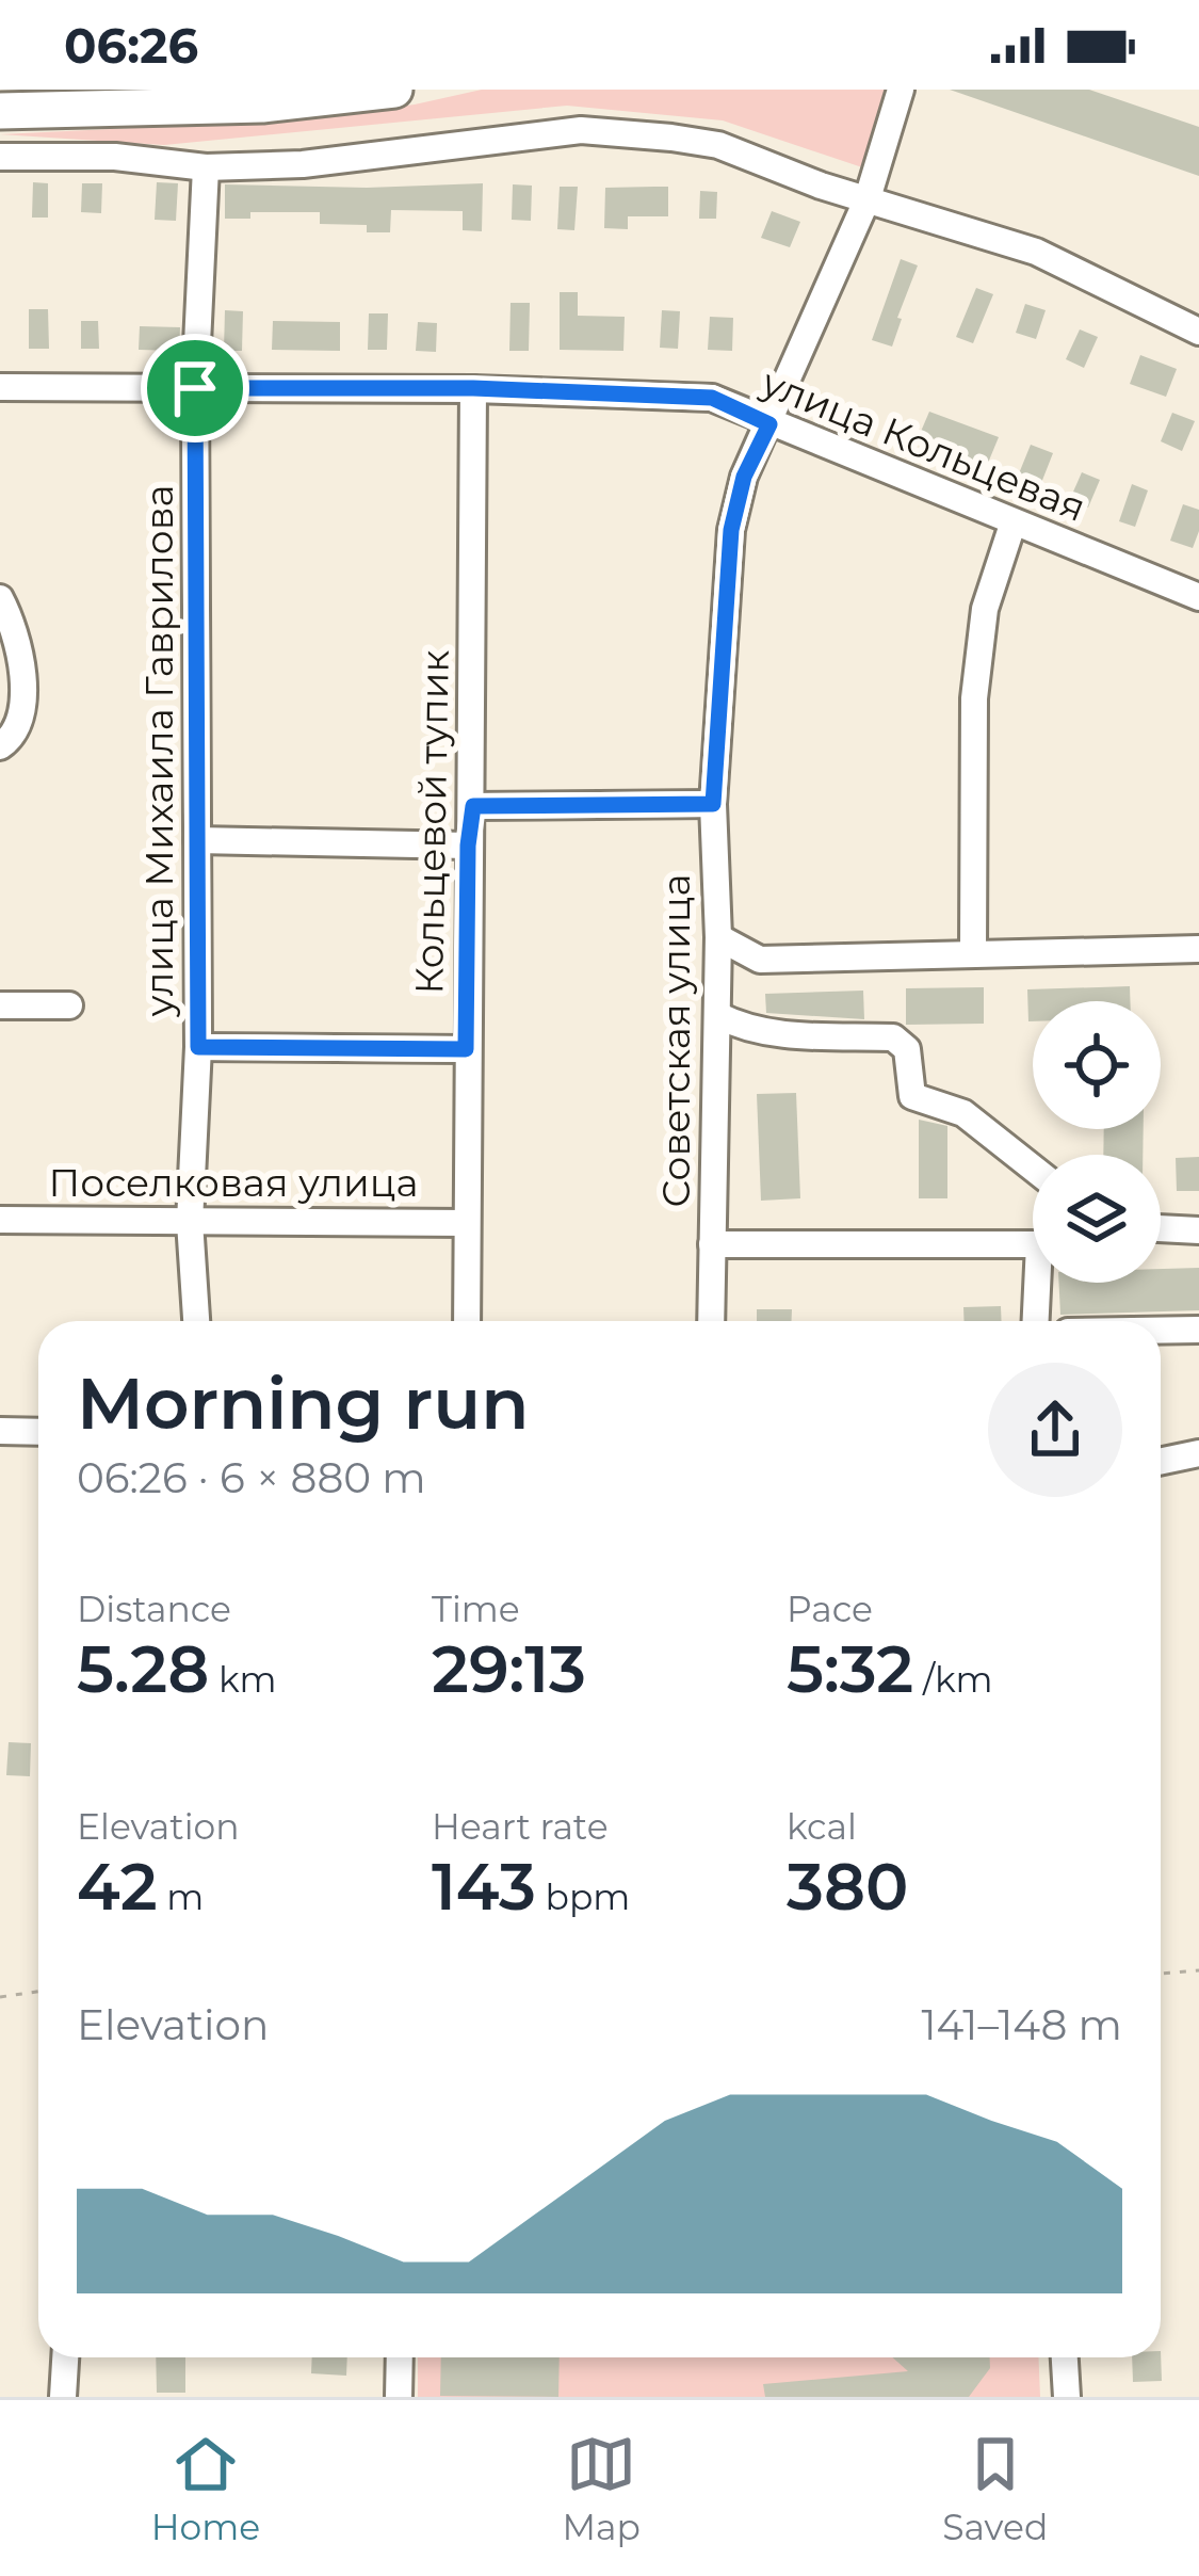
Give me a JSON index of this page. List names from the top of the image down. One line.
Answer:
{"streets":{"street":["улица Кольцевая","улица Михаила Гаврилова","Кольцевой тупик","Советская улица","Поселковая улица"]},"crossings":[["улица Кольцевая","улица Михаила Гаврилова"],["улица Кольцевая","Кольцевой тупик"],["улица Кольцевая","Советская улица"],["улица Михаила Гаврилова","Поселковая улица"],["Кольцевой тупик","Поселковая улица"]],"page":{"status":"06:26","heading":["Morning run","06:26 · 6 × 880 m"],"stats":[["Distance","5.28 km"],["Time","29:13"],["Pace","5:32 /km"],["Elevation","42 m"],["Heart rate","143 bpm"],["kcal","380"]],"chart":["Elevation","141–148 m"],"tabs":["Home","Map","Saved"]}}
